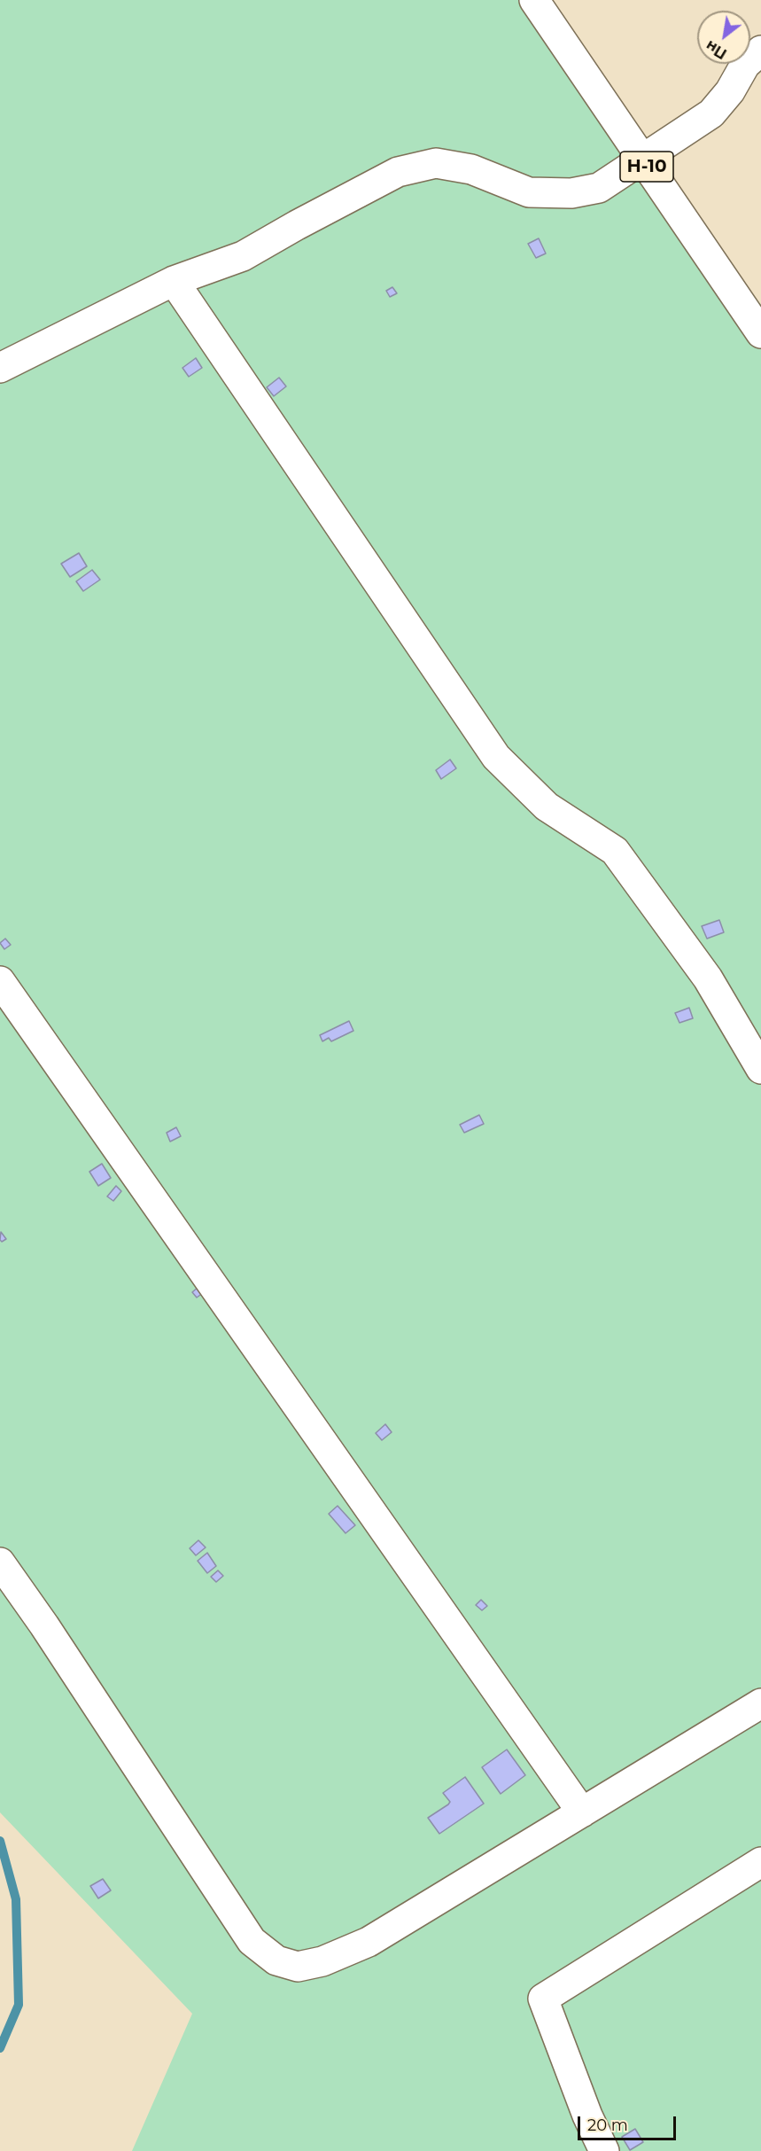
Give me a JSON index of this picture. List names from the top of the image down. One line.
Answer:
{"streets":{"street":["Н-10"]},"scale_bar":"20 m","north":"bottom left"}
